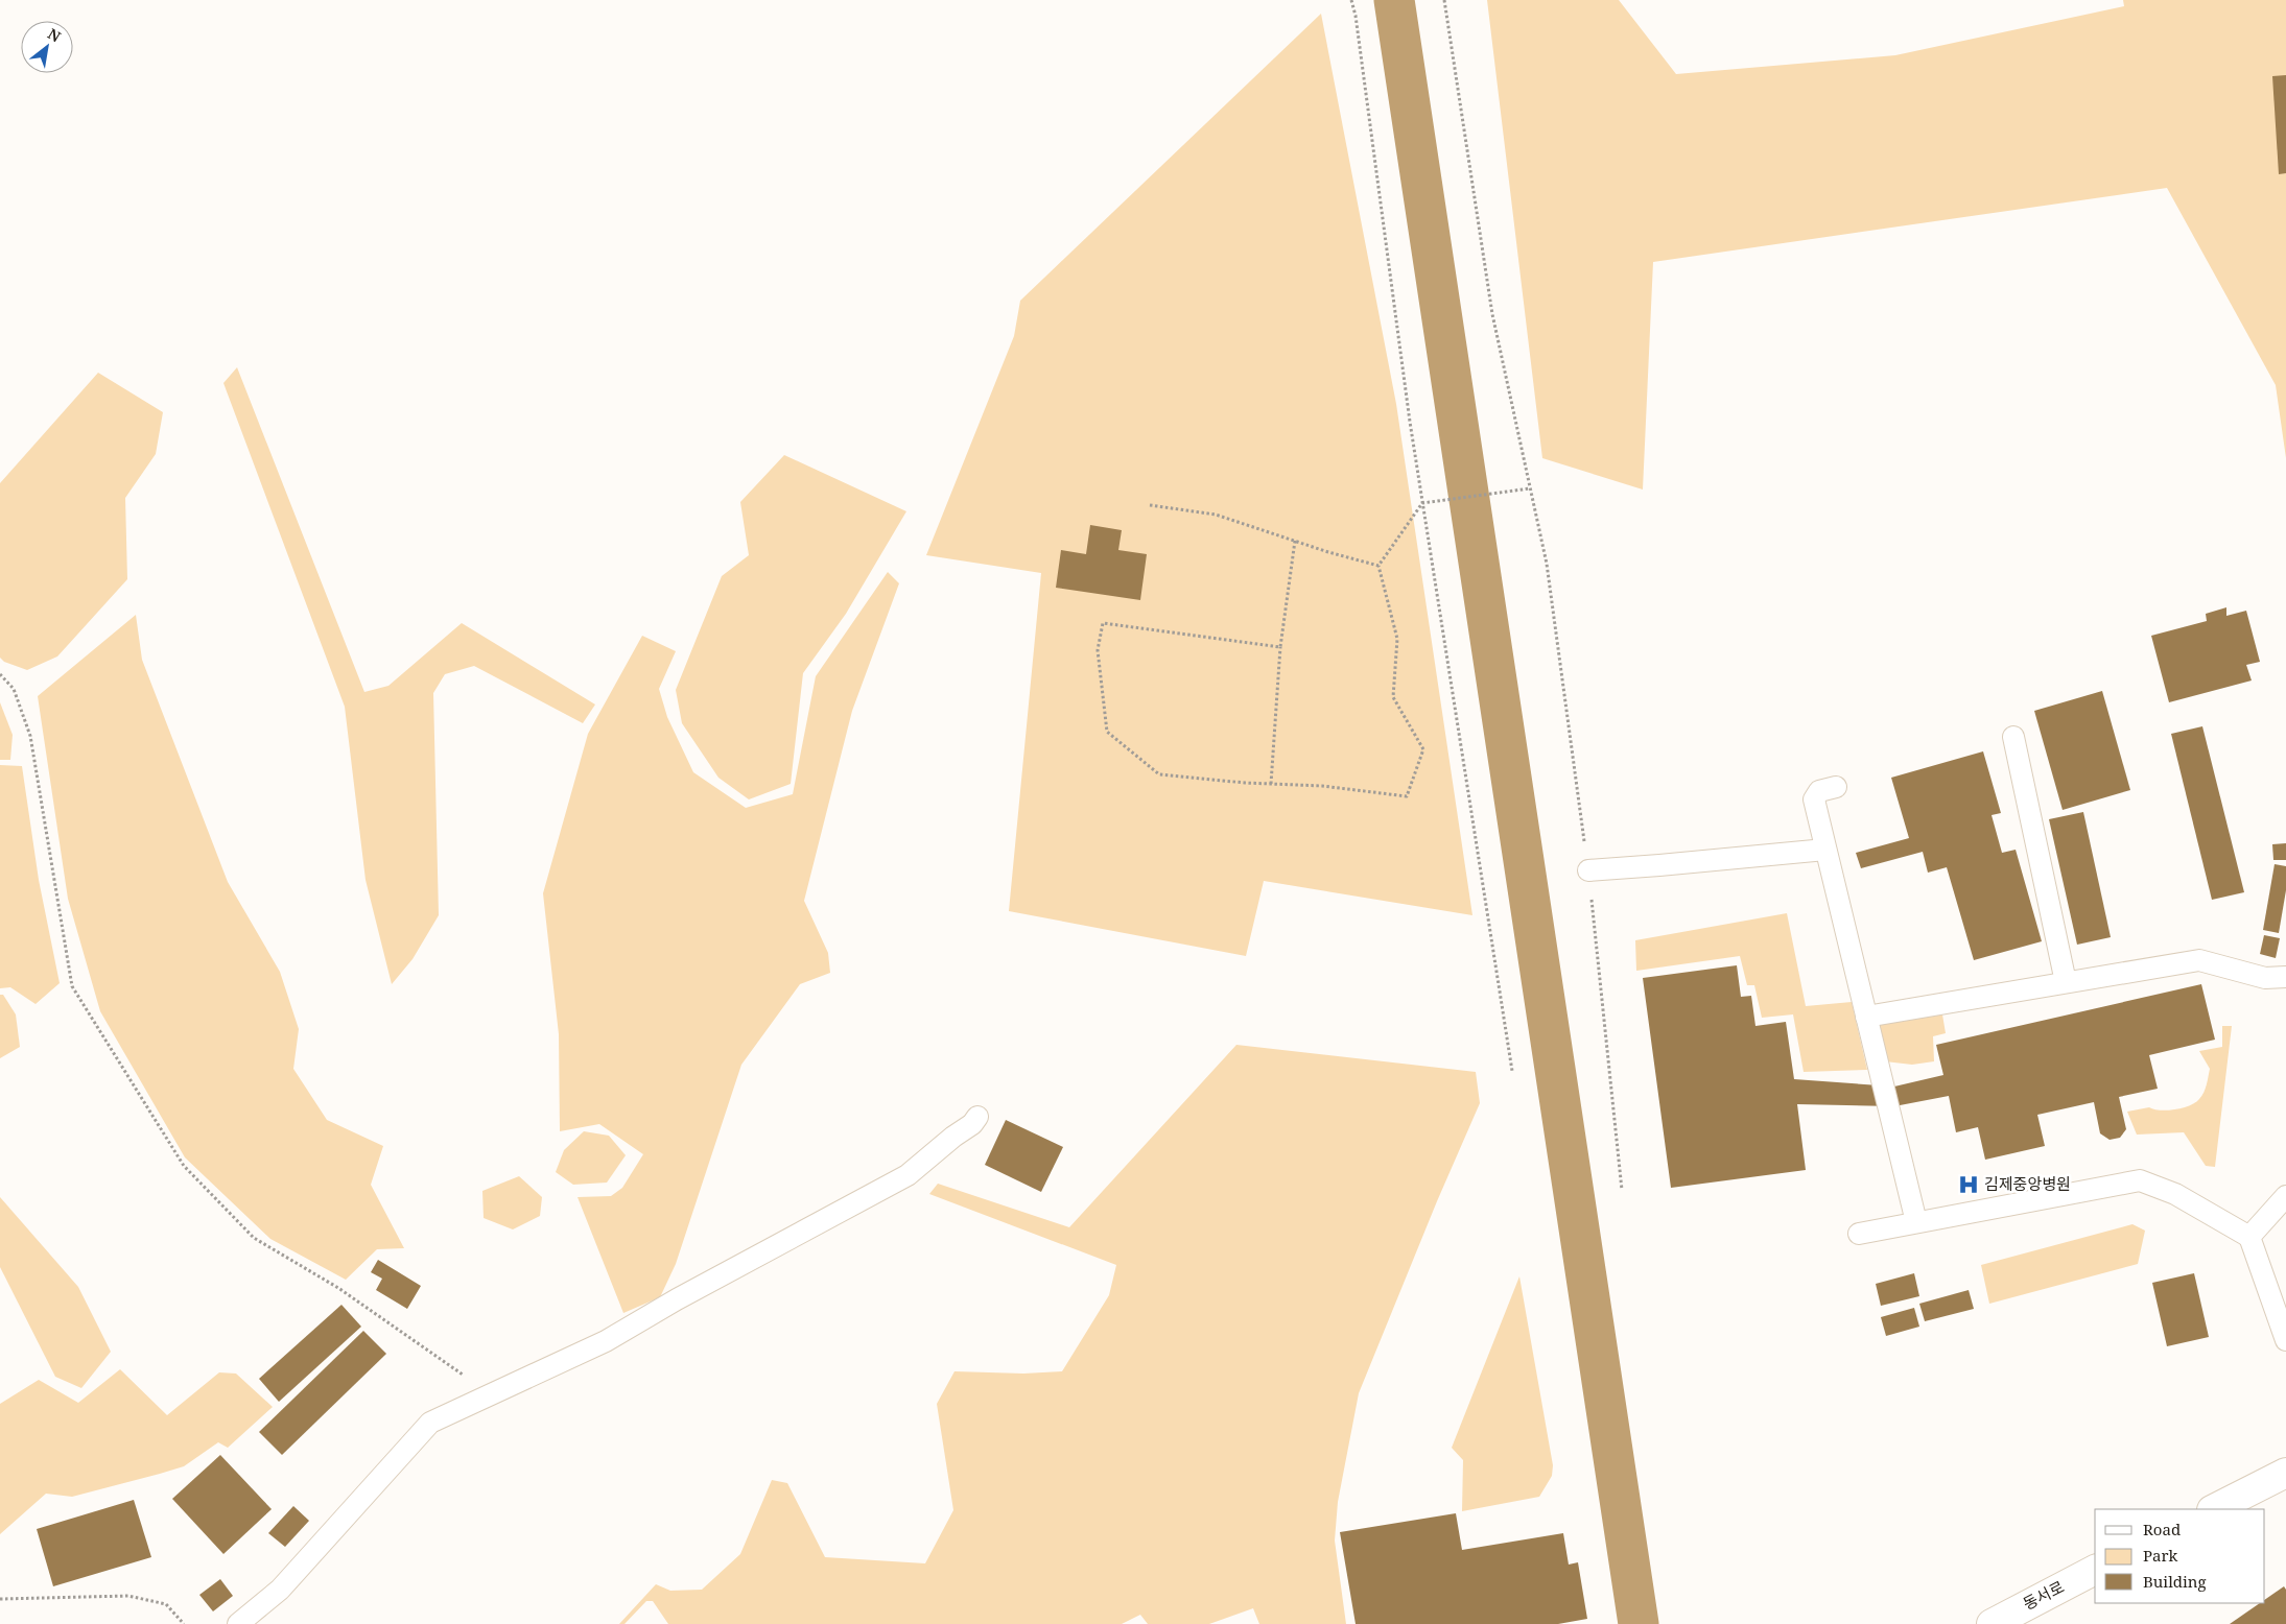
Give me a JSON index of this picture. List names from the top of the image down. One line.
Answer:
{"streets":{"main road":["동서로"]},"places":{"hospital":["김제중앙병원"]},"legend":["Road","Park","Building"],"north":"top right"}
